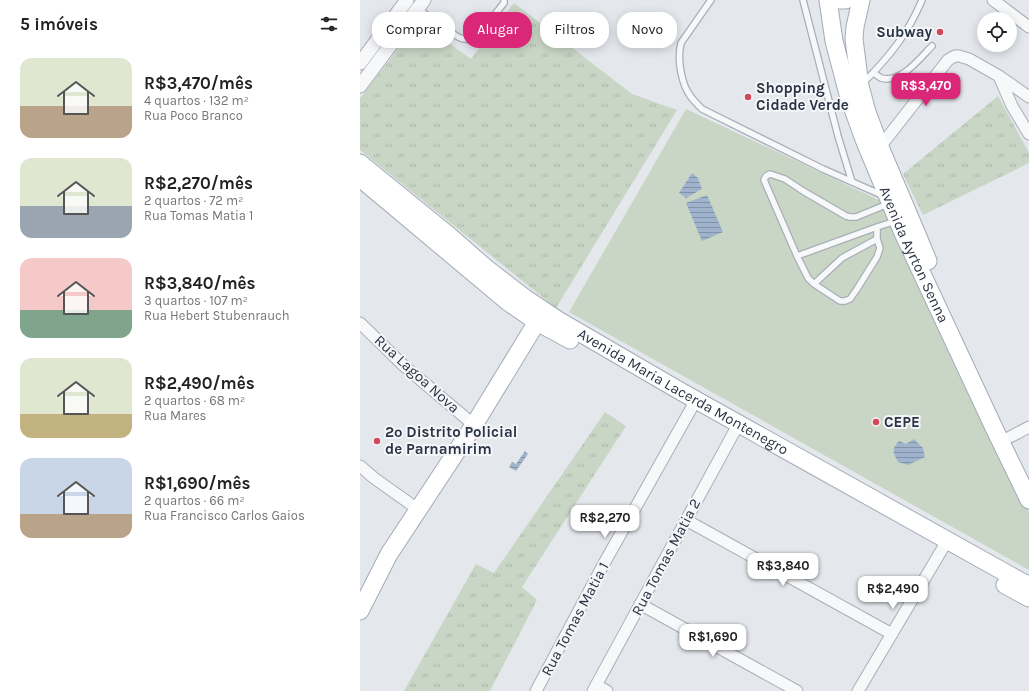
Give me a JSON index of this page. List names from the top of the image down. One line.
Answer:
{"streets":{"main road":["Avenida Ayrton Senna","Avenida Maria Lacerda Montenegro"],"street":["Rua Lagoa Nova","Rua Tomas Matia 2","Rua Tomas Matia 1"]},"crossings":[["Avenida Maria Lacerda Montenegro","Rua Tomas Matia 2"],["Avenida Maria Lacerda Montenegro","Rua Tomas Matia 1"]],"places":["Subway","Shopping Cidade Verde","CEPE","2º Distrito Policial de Parnamirim"],"page":{"heading":"5 imóveis","chip":["Comprar","Alugar","Filtros","Novo"],"list":[{"name":"R$3,470/mês","note":"4 quartos · 132 m² · Rua Poco Branco"},{"name":"R$2,270/mês","note":"2 quartos · 72 m² · Rua Tomas Matia 1"},{"name":"R$3,840/mês","note":"3 quartos · 107 m² · Rua Hebert Stubenrauch"},{"name":"R$2,490/mês","note":"2 quartos · 68 m² · Rua Mares"},{"name":"R$1,690/mês","note":"2 quartos · 66 m² · Rua Francisco Carlos Gaios"}],"price":["R$3,470","R$2,270","R$3,840","R$2,490","R$1,690"]}}
